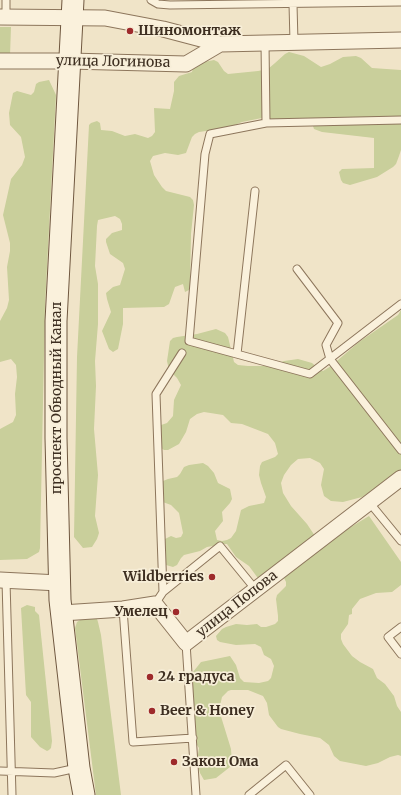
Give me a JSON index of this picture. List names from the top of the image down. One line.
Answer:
{"streets":{"main road":["проспект Обводный Канал"],"street":["улица Логинова","улица Попова"]},"crossings":[["улица Логинова","проспект Обводный Канал"]],"places":["Шиномонтаж","Wildberries","Умелец","24 градуса","Beer & Honey","Закон Ома"]}
